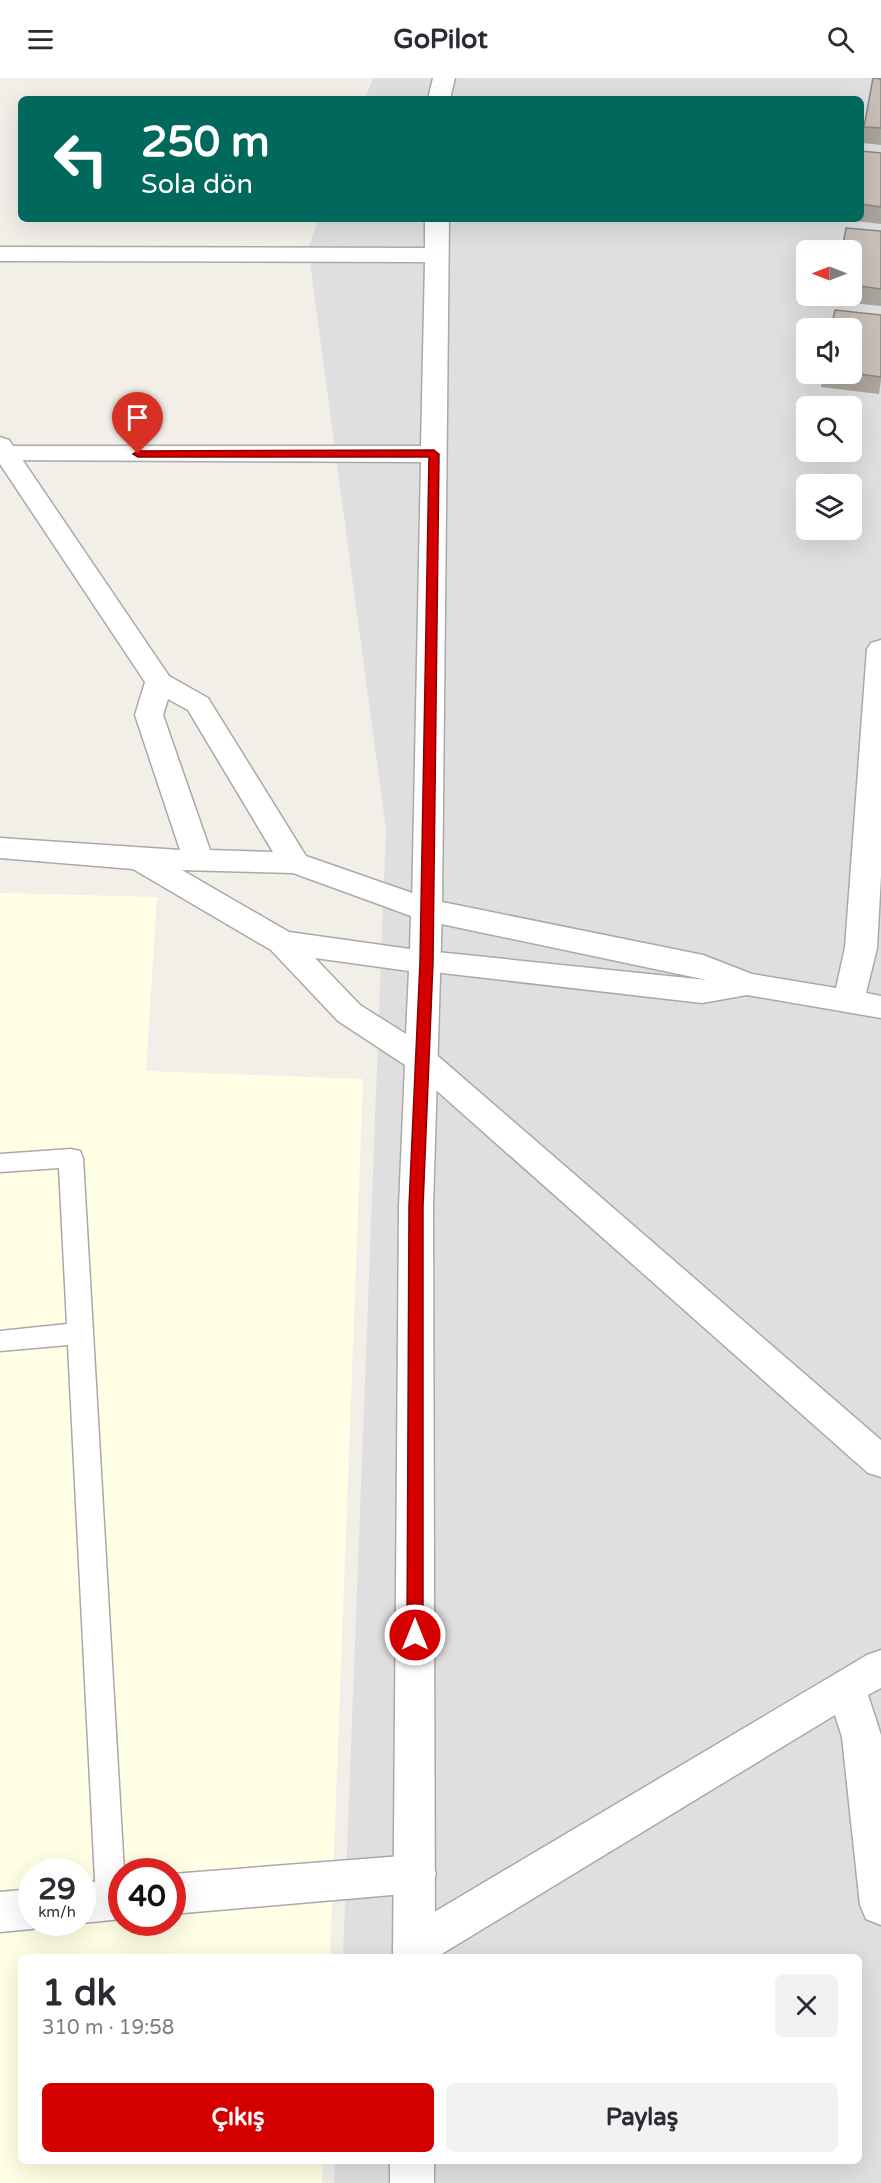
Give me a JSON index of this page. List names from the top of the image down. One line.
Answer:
{"north":"left","page":{"header":"GoPilot","turn":["250 m","Sola dön"],"speed":"29 km/h","limit":"40","heading":["1 dk","310 m · 19:58"],"buttons":["Çıkış","Paylaş"]}}
